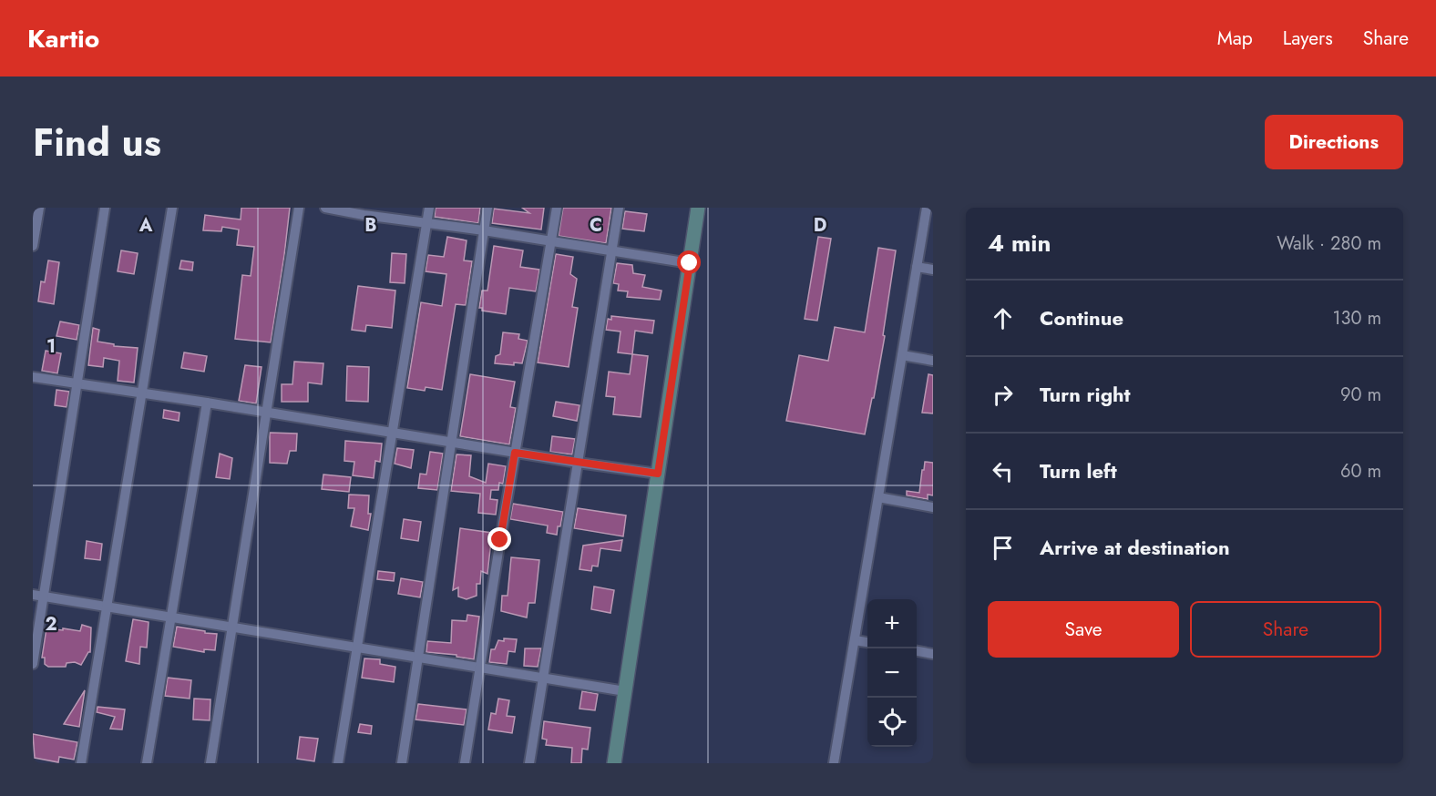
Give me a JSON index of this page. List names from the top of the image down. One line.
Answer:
{"page":{"header":"Kartio","nav":["Map","Layers","Share"],"title":"Find us","buttons":["Directions",["Save","Share"]],"heading":["4 min","Walk · 280 m"],"list":[["Continue","130 m"],["Turn right","90 m"],["Turn left","60 m"],"Arrive at destination"],"map_buttons":["+","−"]},"grid":{"columns":["A","B","C","D"],"rows":["1","2"]}}
